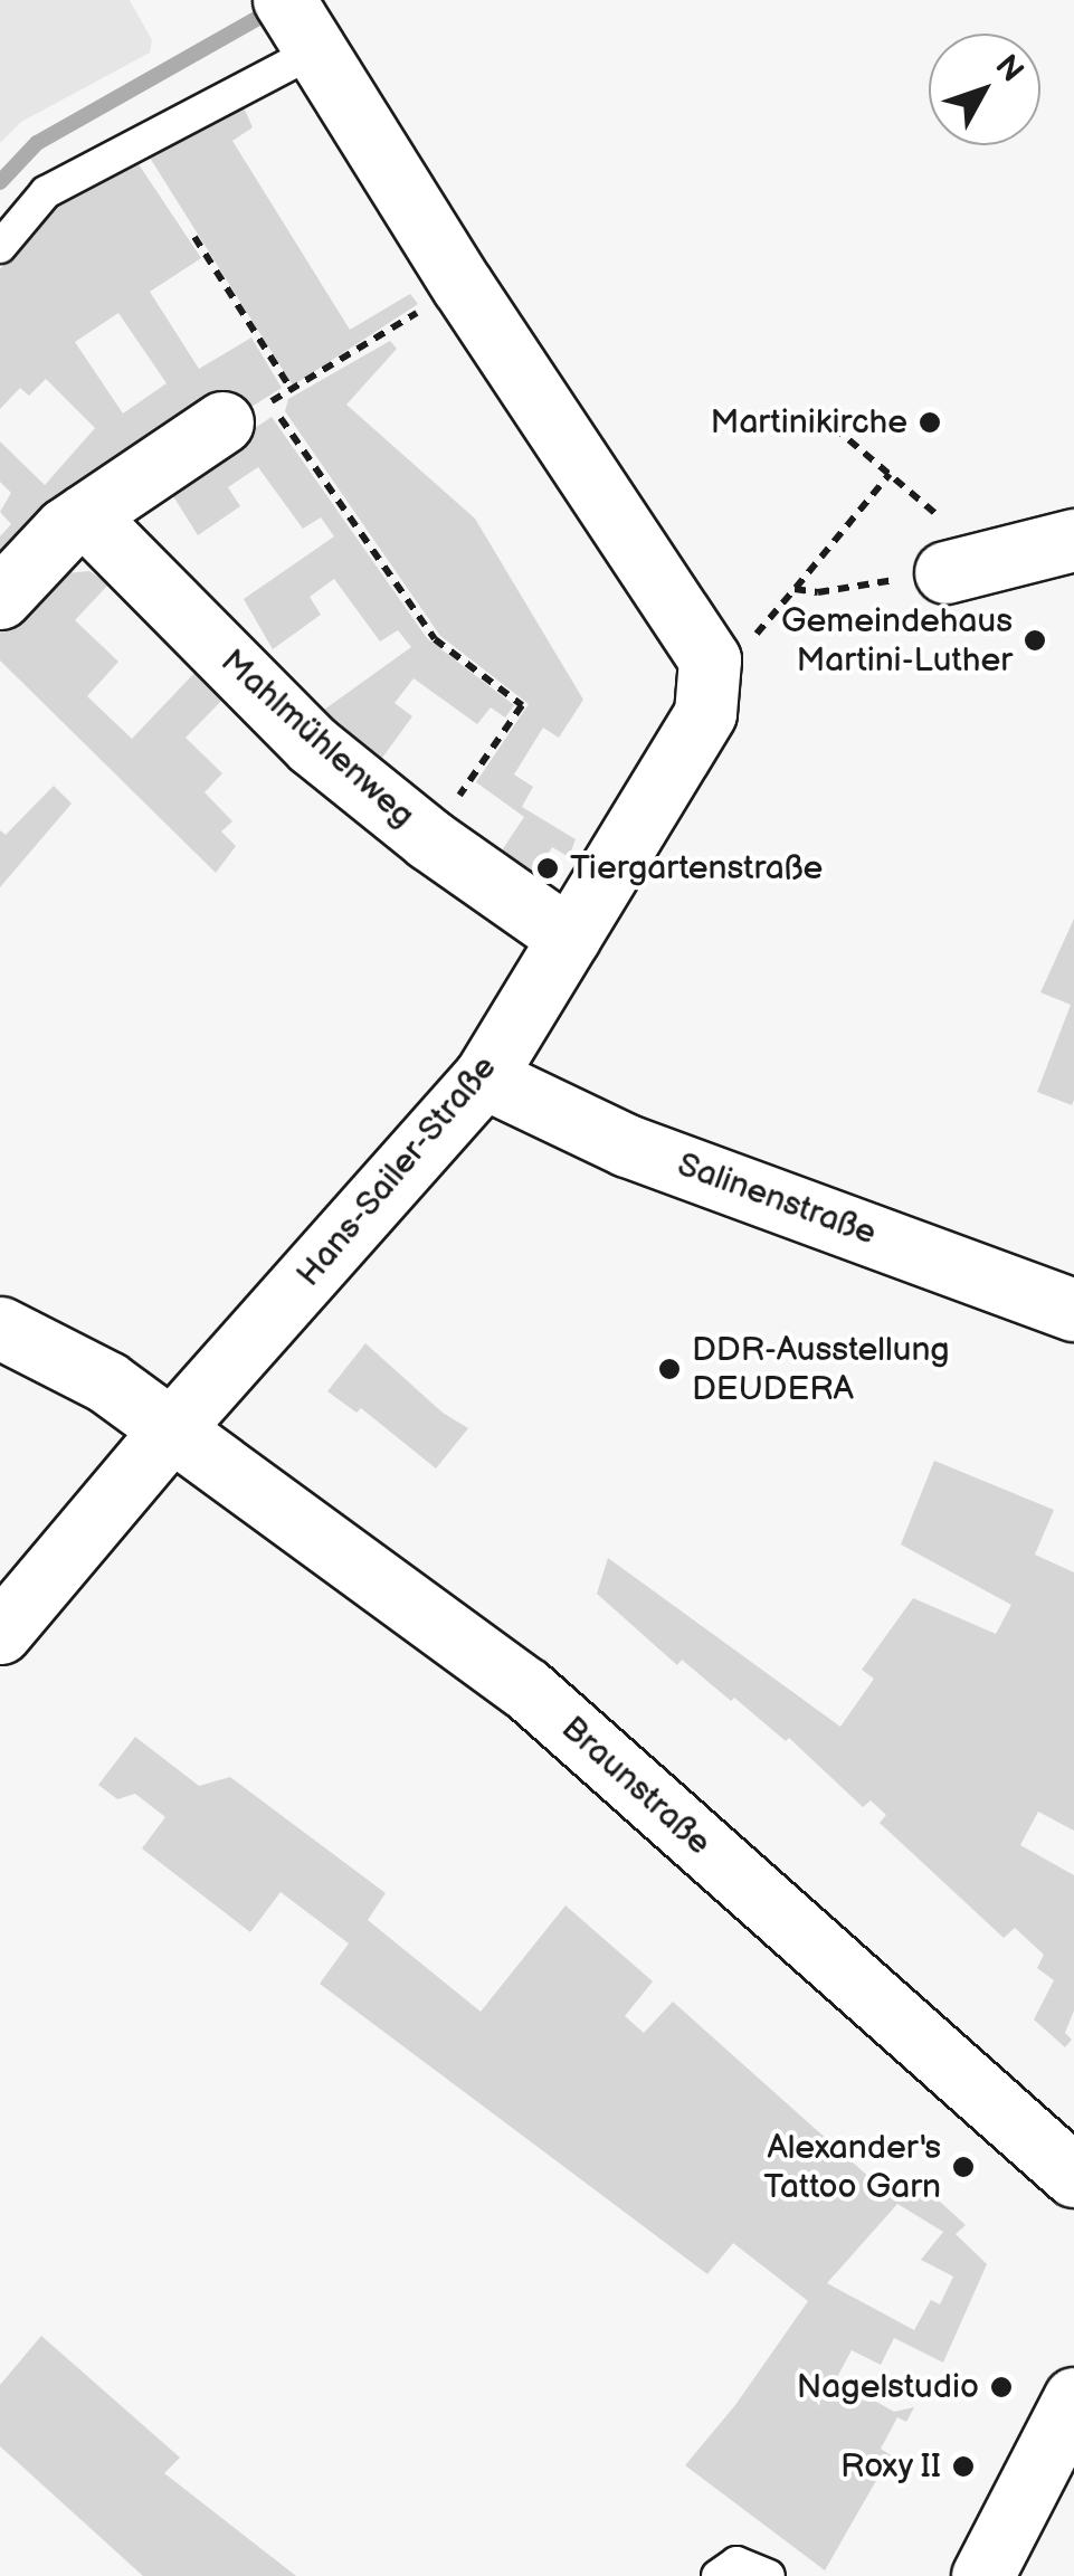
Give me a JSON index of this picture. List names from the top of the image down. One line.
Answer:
{"streets":{"street":["Mahlmühlenweg","Hans-Sailer-Straße","Salinenstraße","Braunstraße"]},"crossings":[["Mahlmühlenweg","Hans-Sailer-Straße"],["Hans-Sailer-Straße","Salinenstraße"],["Hans-Sailer-Straße","Braunstraße"]],"places":["Martinikirche","Gemeindehaus Martini-Luther","Tiergartenstraße","DDR-Ausstellung DEUDERA","Alexander's Tattoo Garn","Nagelstudio","Roxy II"],"north":"top right"}
